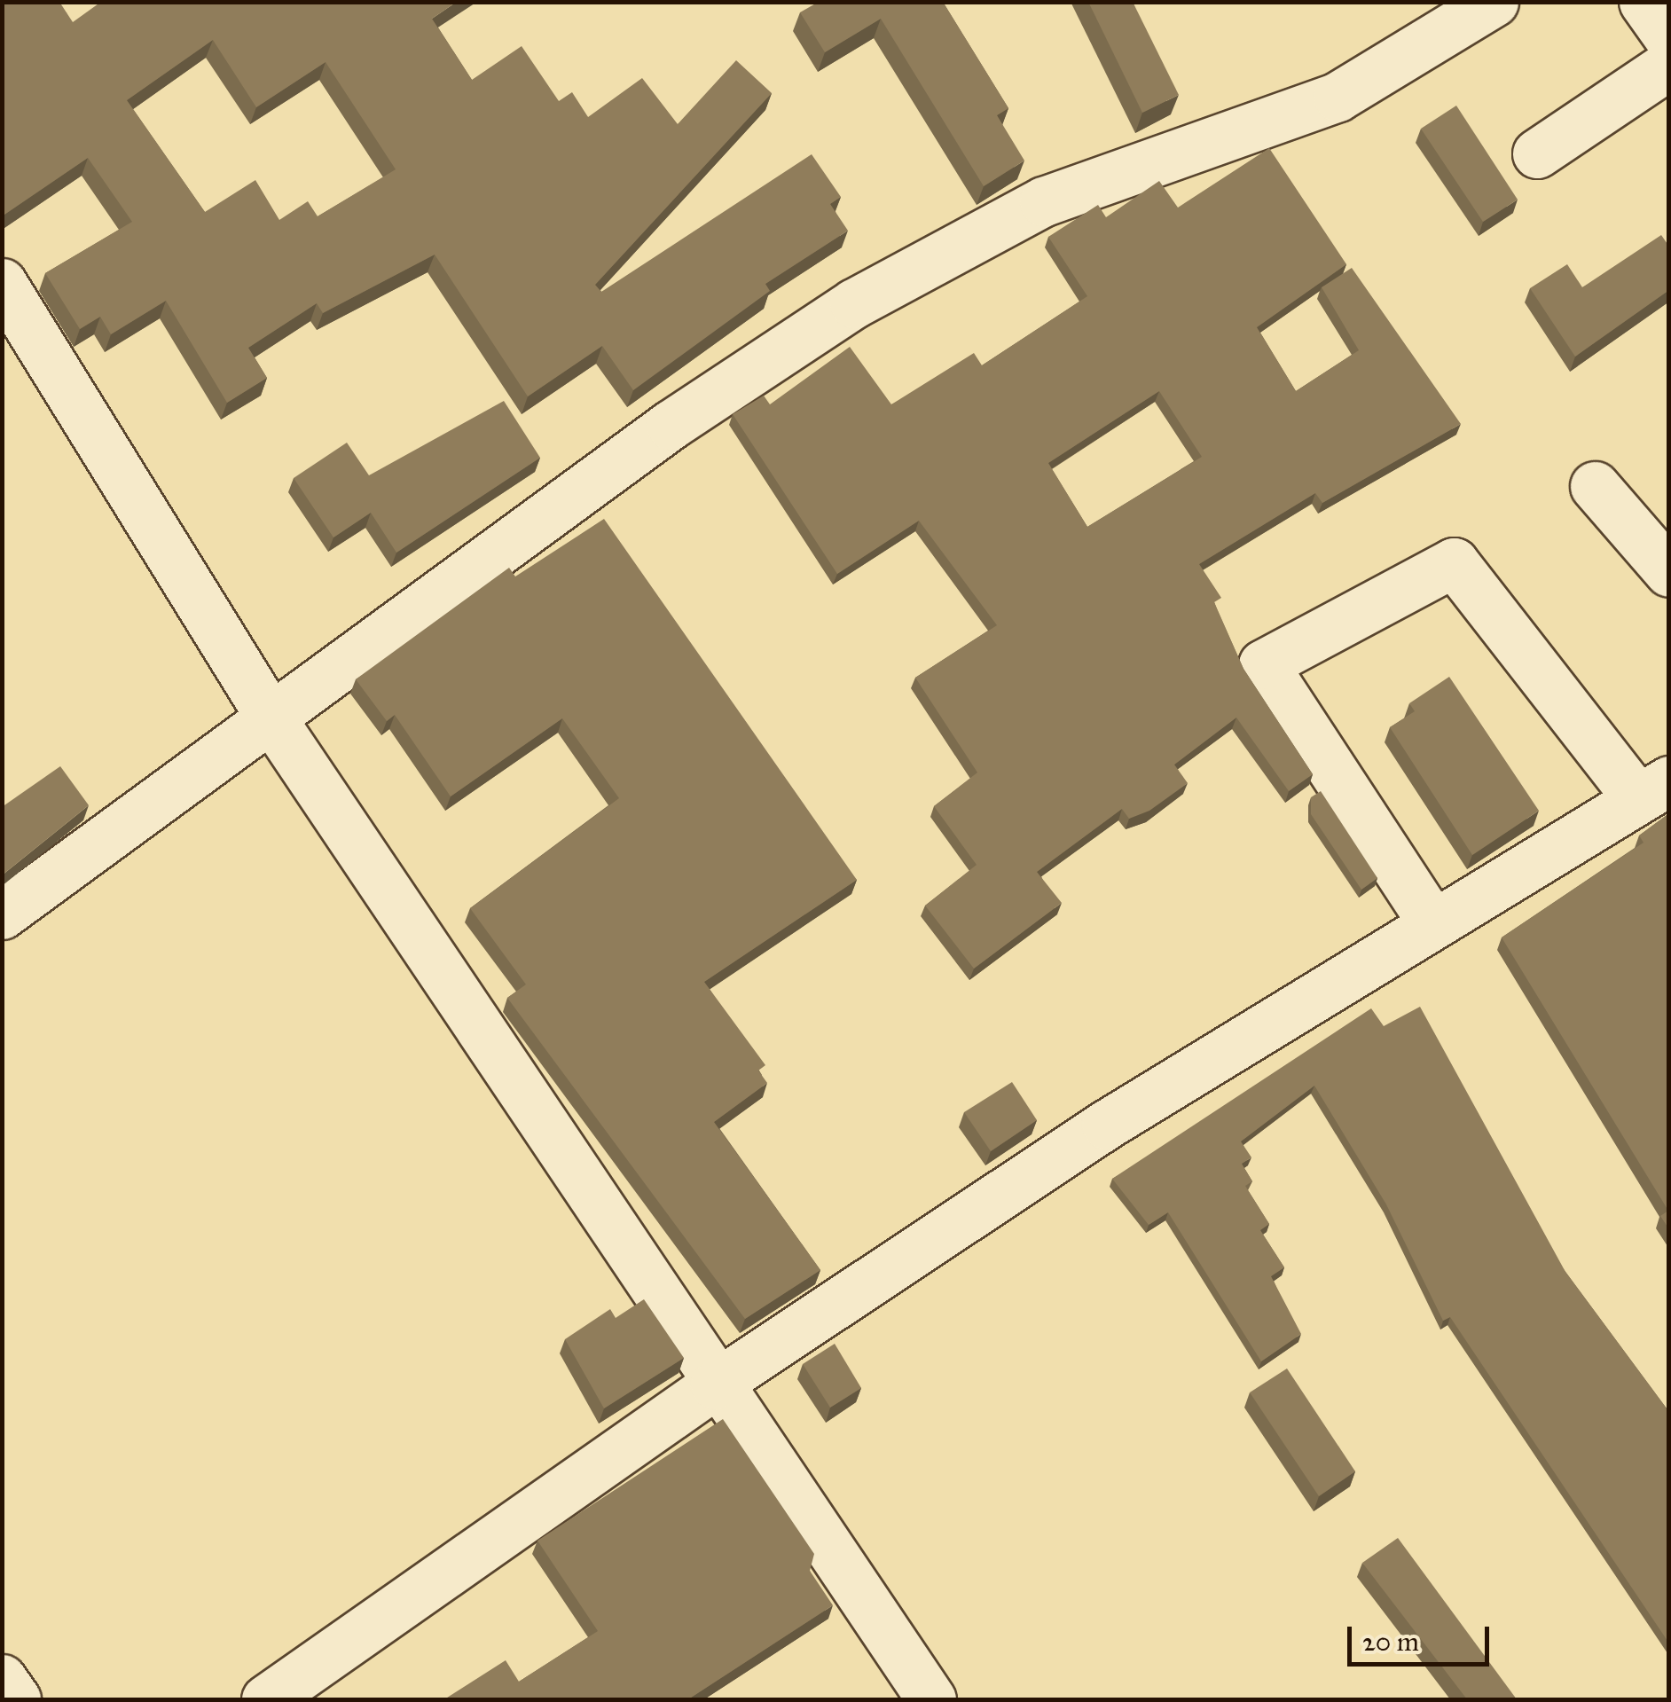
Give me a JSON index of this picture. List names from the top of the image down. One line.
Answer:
{"scale_bar":"20 m"}
